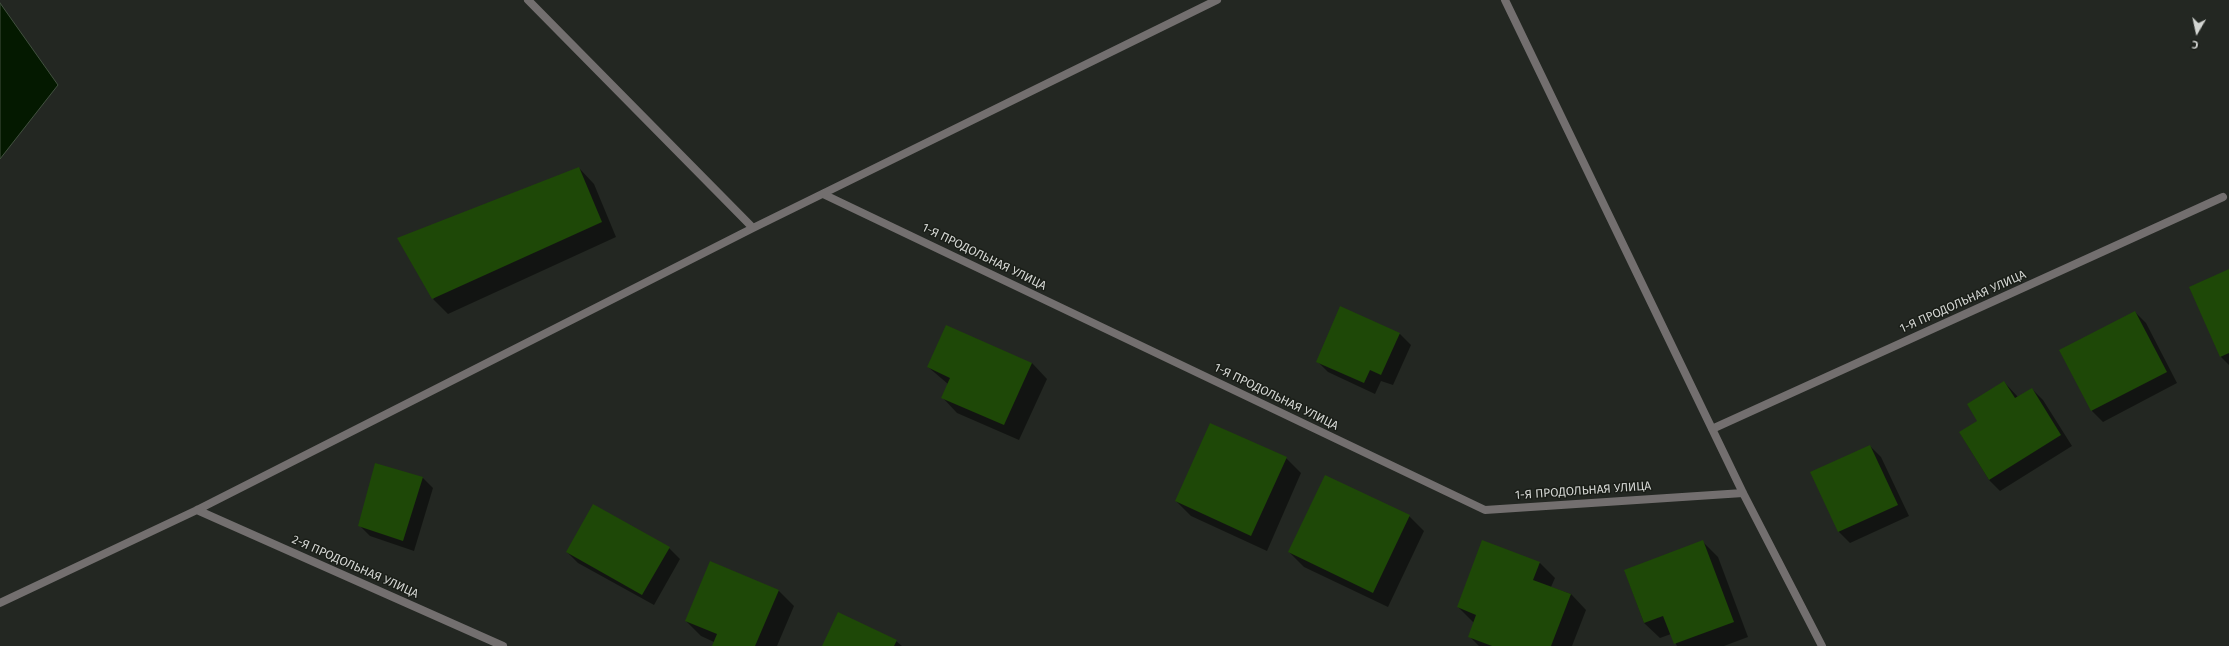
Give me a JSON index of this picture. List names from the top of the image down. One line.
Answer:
{"streets":{"street":["1-Я ПРОДОЛЬНАЯ УЛИЦА","2-Я ПРОДОЛЬНАЯ УЛИЦА"]},"north":"bottom"}
